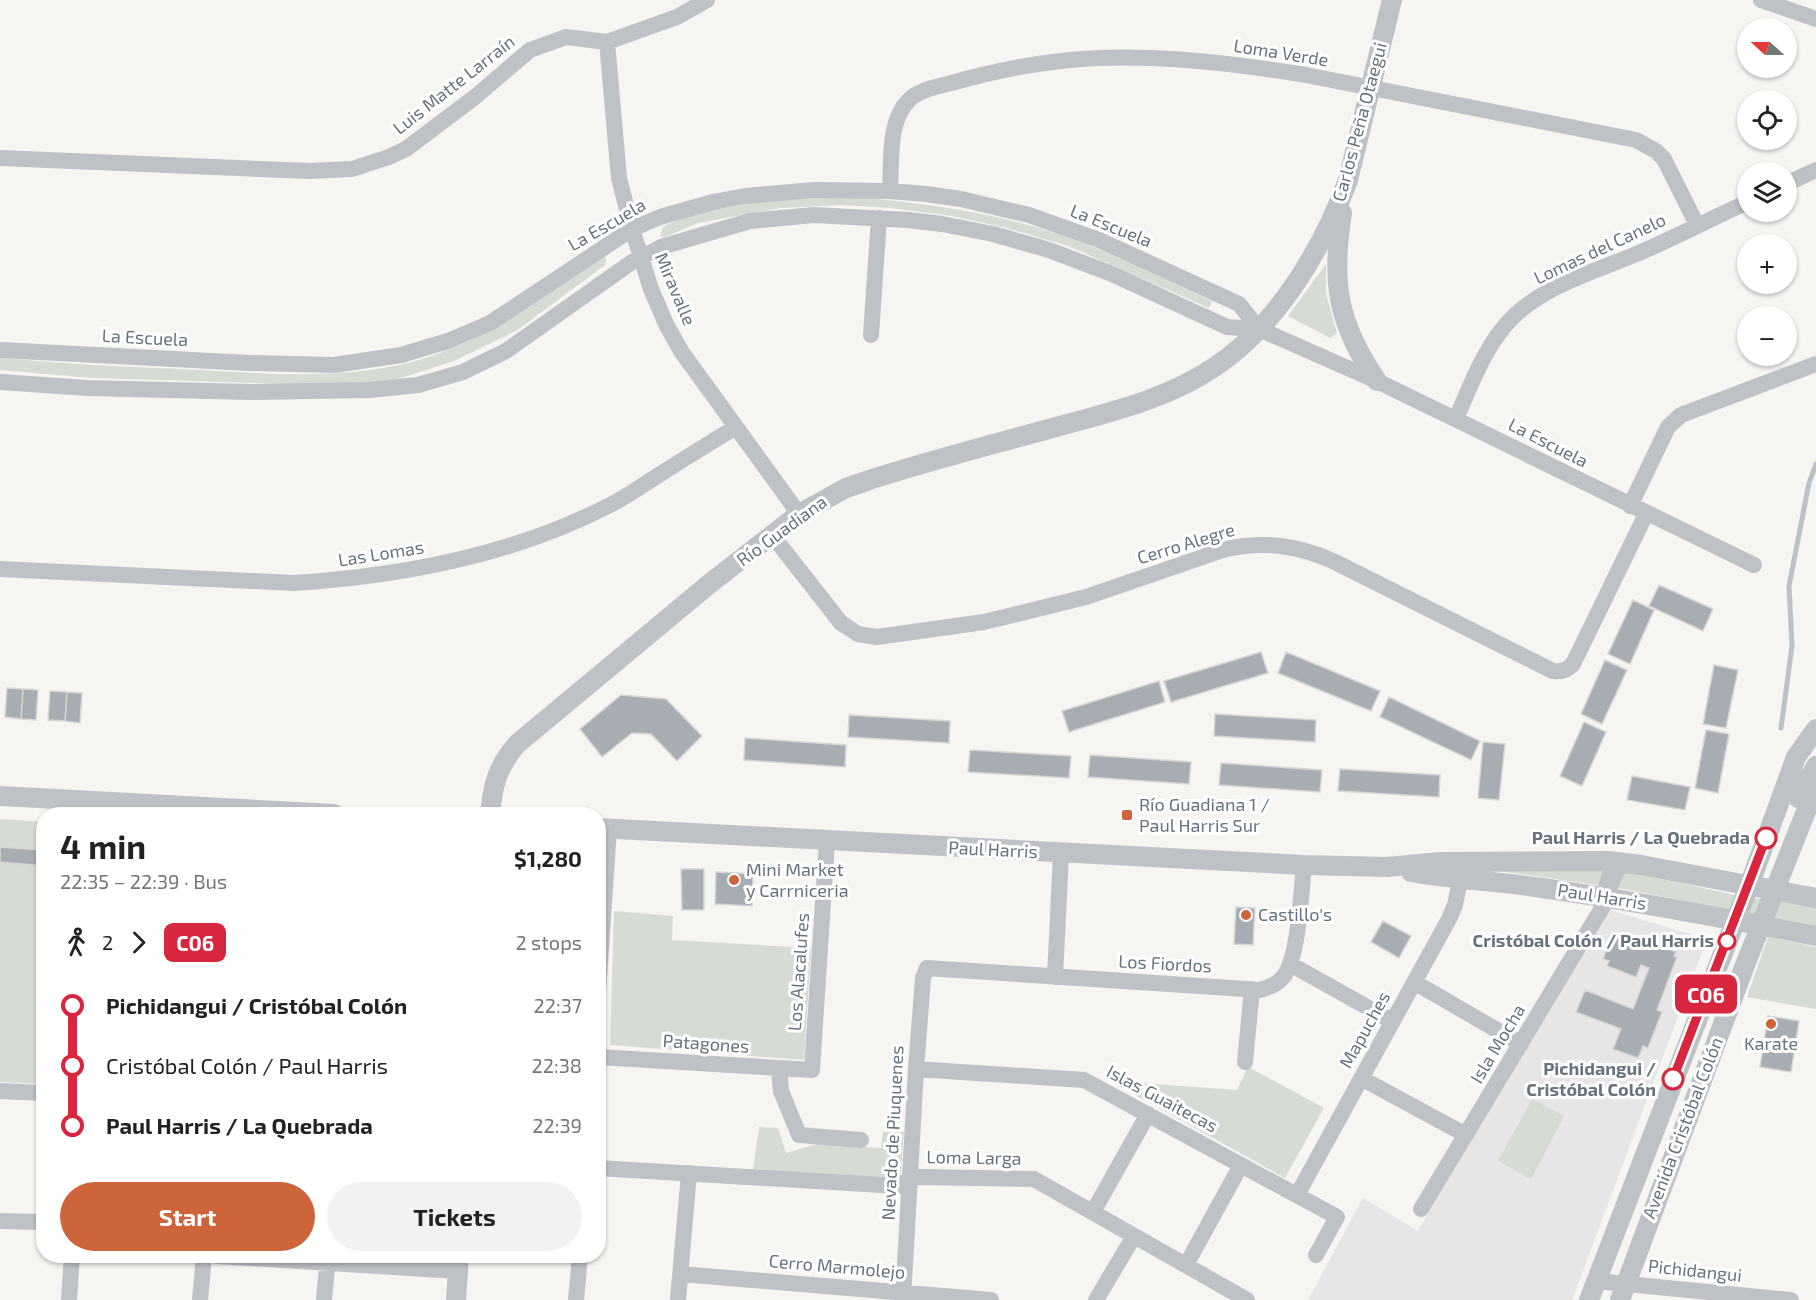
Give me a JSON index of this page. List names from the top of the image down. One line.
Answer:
{"streets":{"street":["Loma Verde","Luis Matte Larraín","Carlos Peña Otaegui","La Escuela","Lomas del Canelo","Miravalle","Río Guadiana","Cerro Alegre","Las Lomas","Paul Harris","Los Fiordos","Los Alacalufes","Mapuches","Patagones","Isla Mocha","Islas Guaitecas","Avenida Cristóbal Colón","Nevado de Piuquenes","Loma Larga","Cerro Marmolejo","Pichidangui"]},"crossings":[["Loma Verde","Carlos Peña Otaegui"],["Loma Verde","La Escuela"],["Loma Verde","Lomas del Canelo"],["Luis Matte Larraín","Miravalle"],["Carlos Peña Otaegui","La Escuela"],["Carlos Peña Otaegui","Río Guadiana"],["La Escuela","Lomas del Canelo"],["La Escuela","Miravalle"],["La Escuela","Río Guadiana"],["La Escuela","Cerro Alegre"],["Miravalle","Río Guadiana"],["Miravalle","Las Lomas"],["Río Guadiana","Cerro Alegre"],["Paul Harris","Los Fiordos"],["Paul Harris","Los Alacalufes"],["Paul Harris","Mapuches"],["Paul Harris","Isla Mocha"],["Paul Harris","Avenida Cristóbal Colón"],["Los Fiordos","Nevado de Piuquenes"],["Los Alacalufes","Patagones"],["Mapuches","Islas Guaitecas"],["Islas Guaitecas","Nevado de Piuquenes"],["Avenida Cristóbal Colón","Pichidangui"],["Nevado de Piuquenes","Loma Larga"],["Nevado de Piuquenes","Cerro Marmolejo"]],"places":{"transit":["Río Guadiana 1 / Paul Harris Sur"],"other":["Paul Harris / La Quebrada","Mini Market y Carrniceria","Castillo's","Cristóbal Colón / Paul Harris","Karate","Pichidangui / Cristóbal Colón"]},"lines":["bus line C06"],"north":"left","page":{"on_map":"C06","map_buttons":["+","−"],"heading":["4 min","22:35 – 22:39 · Bus","$1,280"],"legs":["2","C06","2 stops"],"list":[{"name":"Pichidangui / Cristóbal Colón","value":"22:37"},{"name":"Cristóbal Colón / Paul Harris","value":"22:38"},{"name":"Paul Harris / La Quebrada","value":"22:39"}],"buttons":["Start","Tickets"]}}
